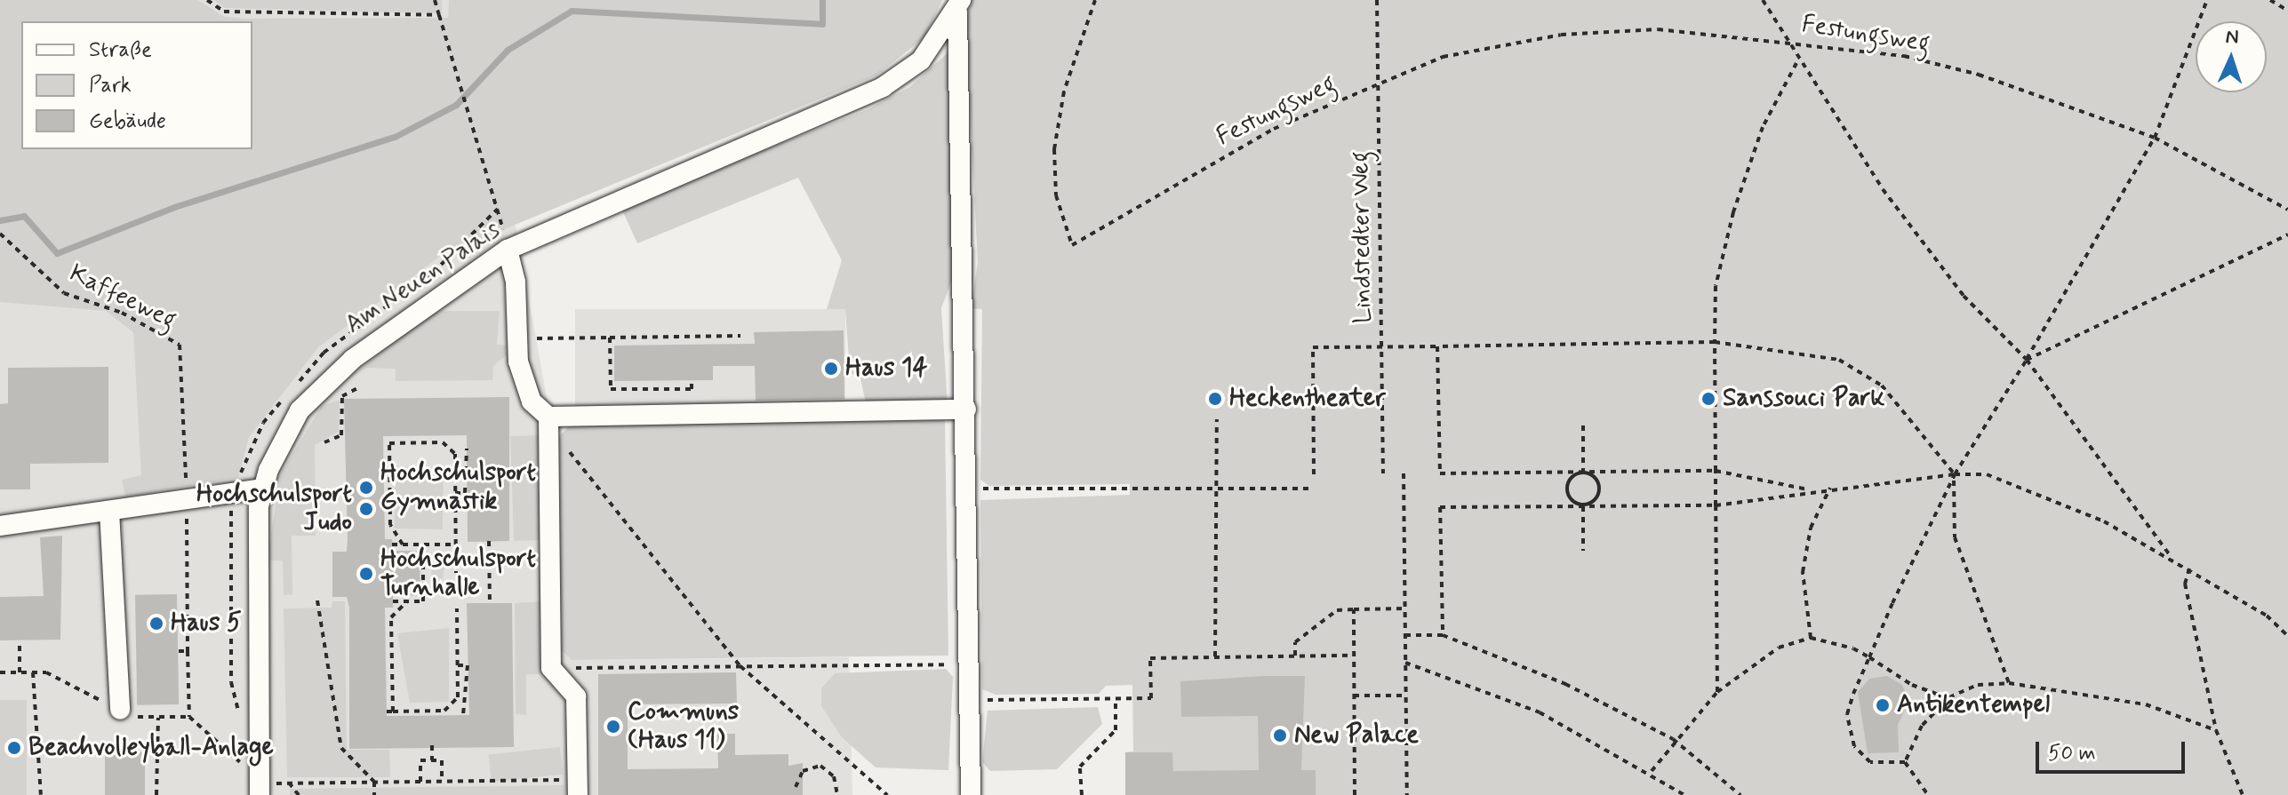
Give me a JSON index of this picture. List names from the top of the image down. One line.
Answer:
{"streets":{"street":["Am Neuen Palais"],"path":["Festungsweg","Lindstedter Weg","Kaffeeweg"]},"crossings":[["Festungsweg","Lindstedter Weg"]],"places":["Haus 14","Heckentheater","Sanssouci Park","Hochschulsport Gymnastik","Hochschulsport Judo","Hochschulsport Turnhalle","Haus 5","Antikentempel","Communs (Haus 11)","New Palace","Beachvolleyball-Anlage"],"legend":["Straße","Park","Gebäude"],"scale_bar":"50 m","north":"top"}
